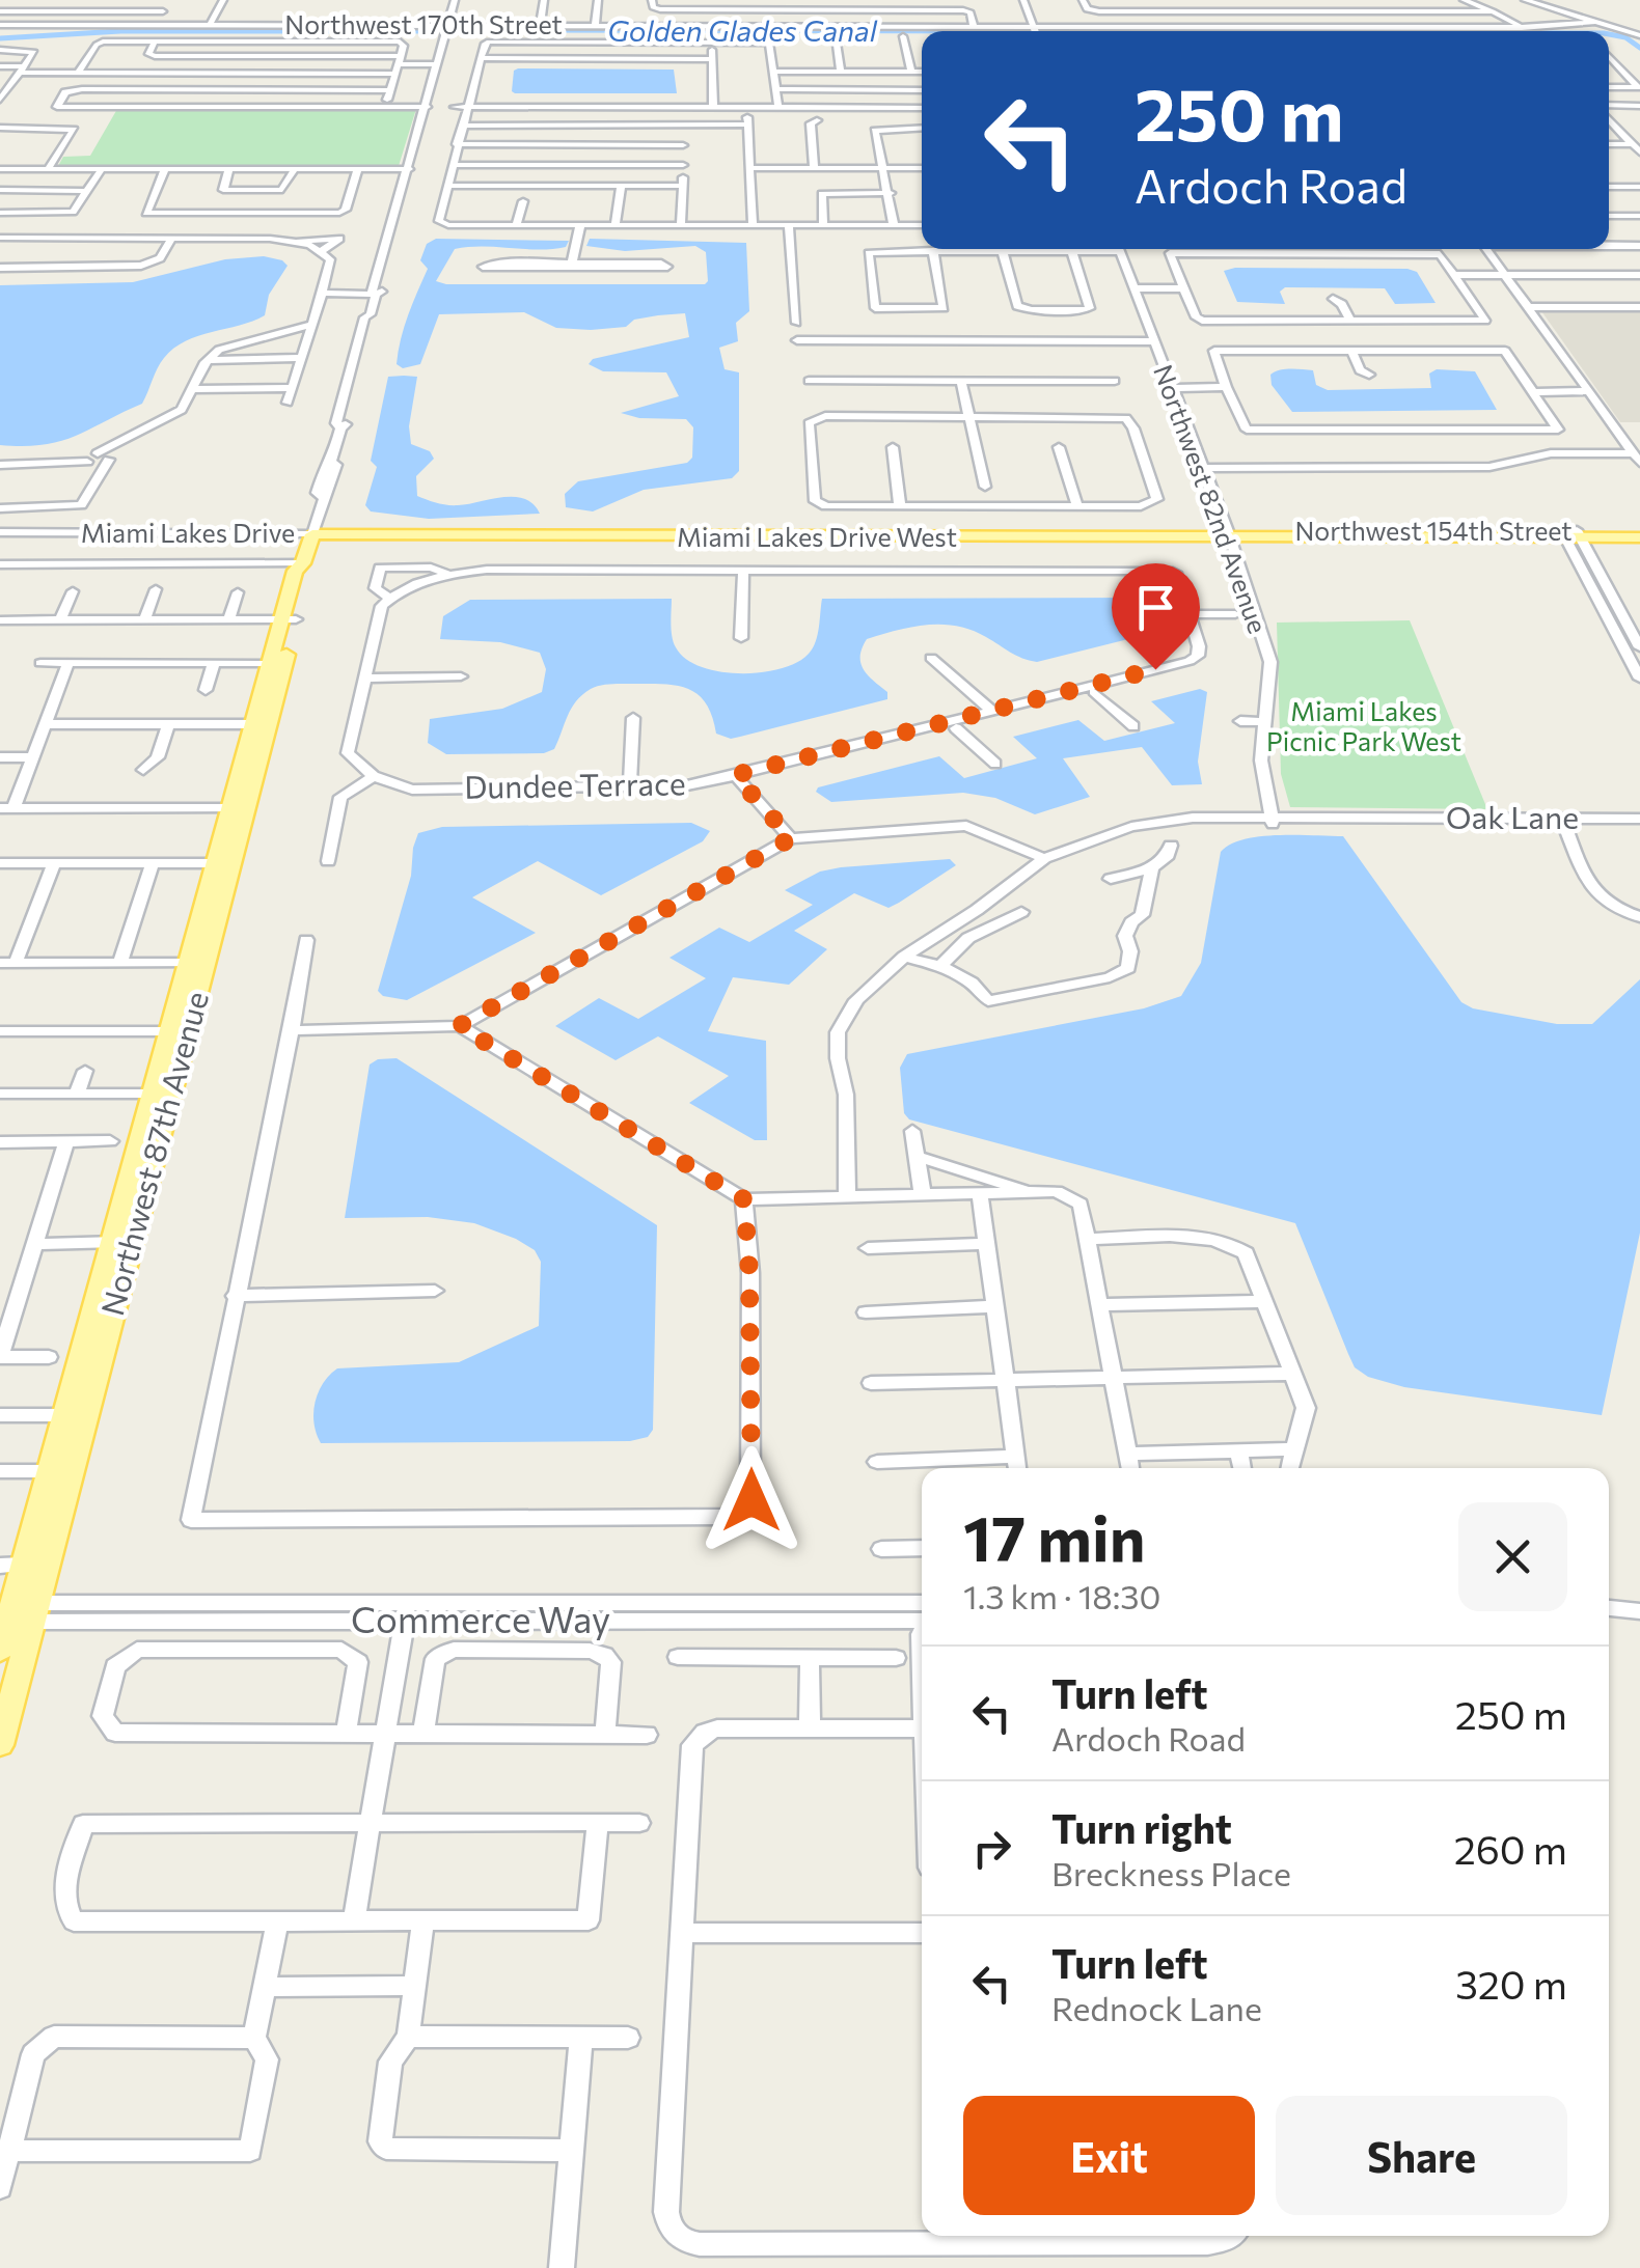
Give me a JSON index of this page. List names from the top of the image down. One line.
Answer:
{"streets":{"main road":["Northwest 154th Street","Miami Lakes Drive West","Northwest 87th Avenue"],"street":["Northwest 170th Street","Northwest 82nd Avenue","Miami Lakes Drive","Dundee Terrace","Oak Lane","Commerce Way"]},"crossings":[["Northwest 170th Street","Northwest 87th Avenue"],["Northwest 82nd Avenue","Northwest 154th Street"],["Northwest 82nd Avenue","Miami Lakes Drive West"],["Northwest 82nd Avenue","Oak Lane"],["Northwest 154th Street","Miami Lakes Drive West"],["Miami Lakes Drive","Miami Lakes Drive West"],["Miami Lakes Drive","Northwest 87th Avenue"],["Miami Lakes Drive West","Northwest 87th Avenue"],["Northwest 87th Avenue","Commerce Way"]],"water":["Golden Glades Canal"],"parks":["Miami Lakes Picnic Park West"],"page":{"turn":["250 m","Ardoch Road"],"heading":["17 min","1.3 km · 18:30"],"list":[{"name":"Turn left","note":"Ardoch Road","value":"250 m"},{"name":"Turn right","note":"Breckness Place","value":"260 m"},{"name":"Turn left","note":"Rednock Lane","value":"320 m"}],"buttons":["Exit","Share"]}}
